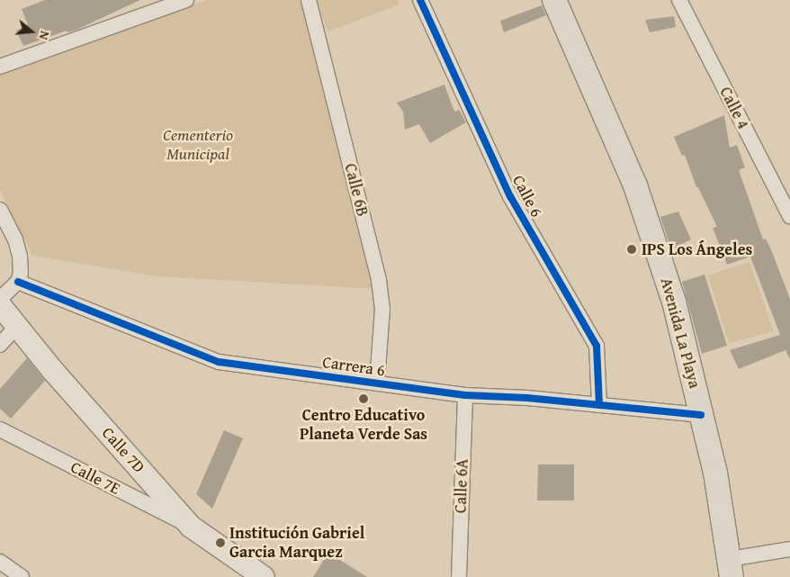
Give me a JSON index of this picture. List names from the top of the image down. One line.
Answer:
{"streets":{"main road":["Avenida La Playa","Calle 7D"],"street":["Calle 4","Calle 6B","Calle 6","Carrera 6","Calle 7E","Calle 6A"]},"crossings":[["Calle 6B","Carrera 6"],["Calle 6","Carrera 6"],["Avenida La Playa","Carrera 6"],["Carrera 6","Calle 6A"],["Calle 7D","Calle 7E"]],"parks":["Cementerio Municipal"],"places":["IPS Los Ángeles","Centro Educativo Planeta Verde Sas","Institución Gabriel Garcia Marquez"],"north":"right"}
